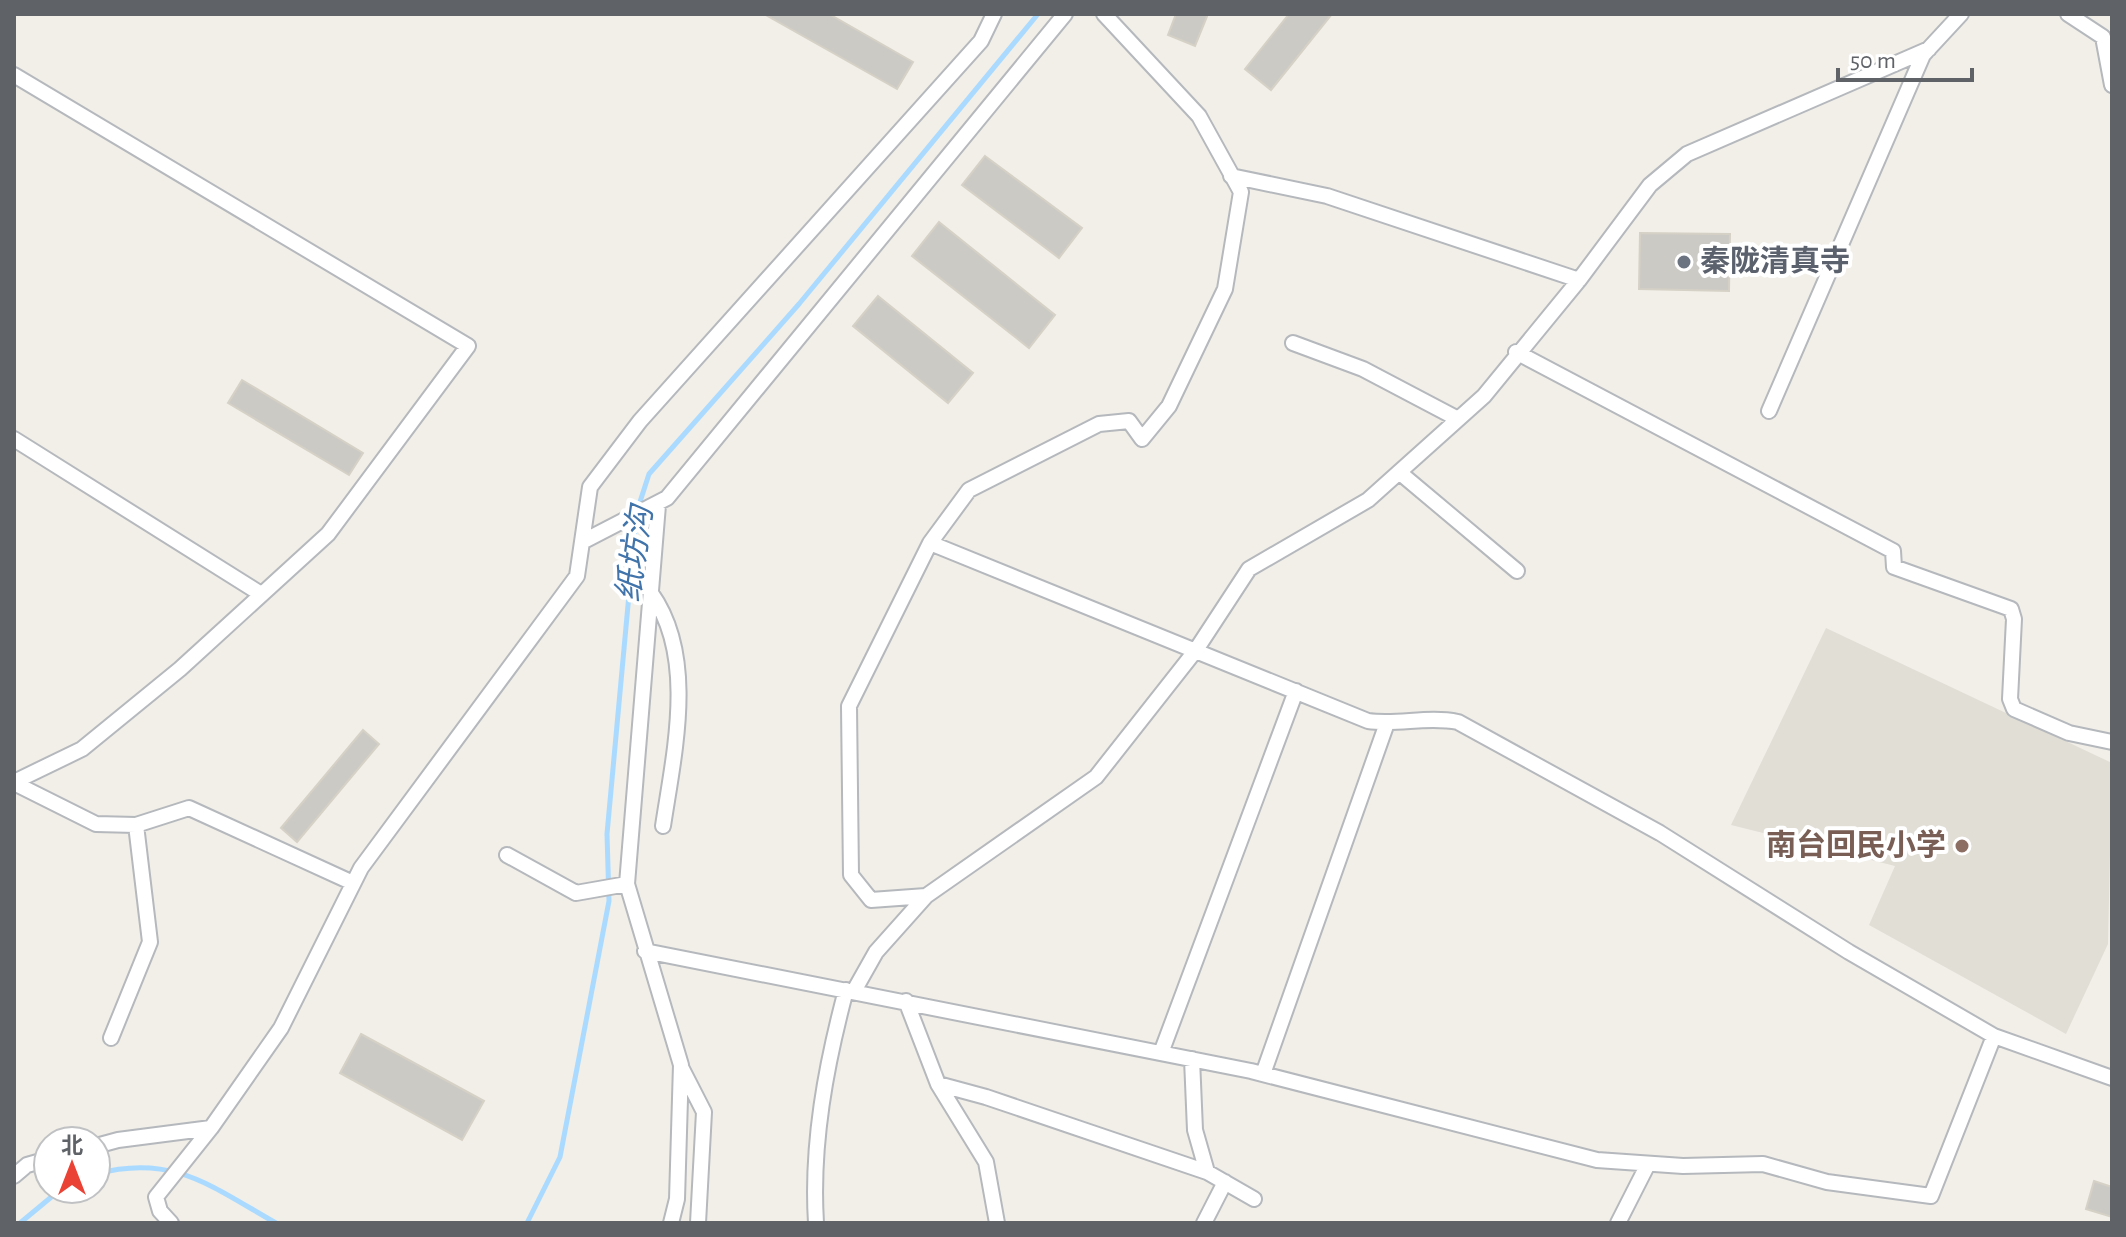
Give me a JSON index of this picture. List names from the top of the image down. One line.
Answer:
{"water":["纸坊沟"],"places":["秦陇清真寺","南台回民小学"],"scale_bar":"50 m","north":"top"}
